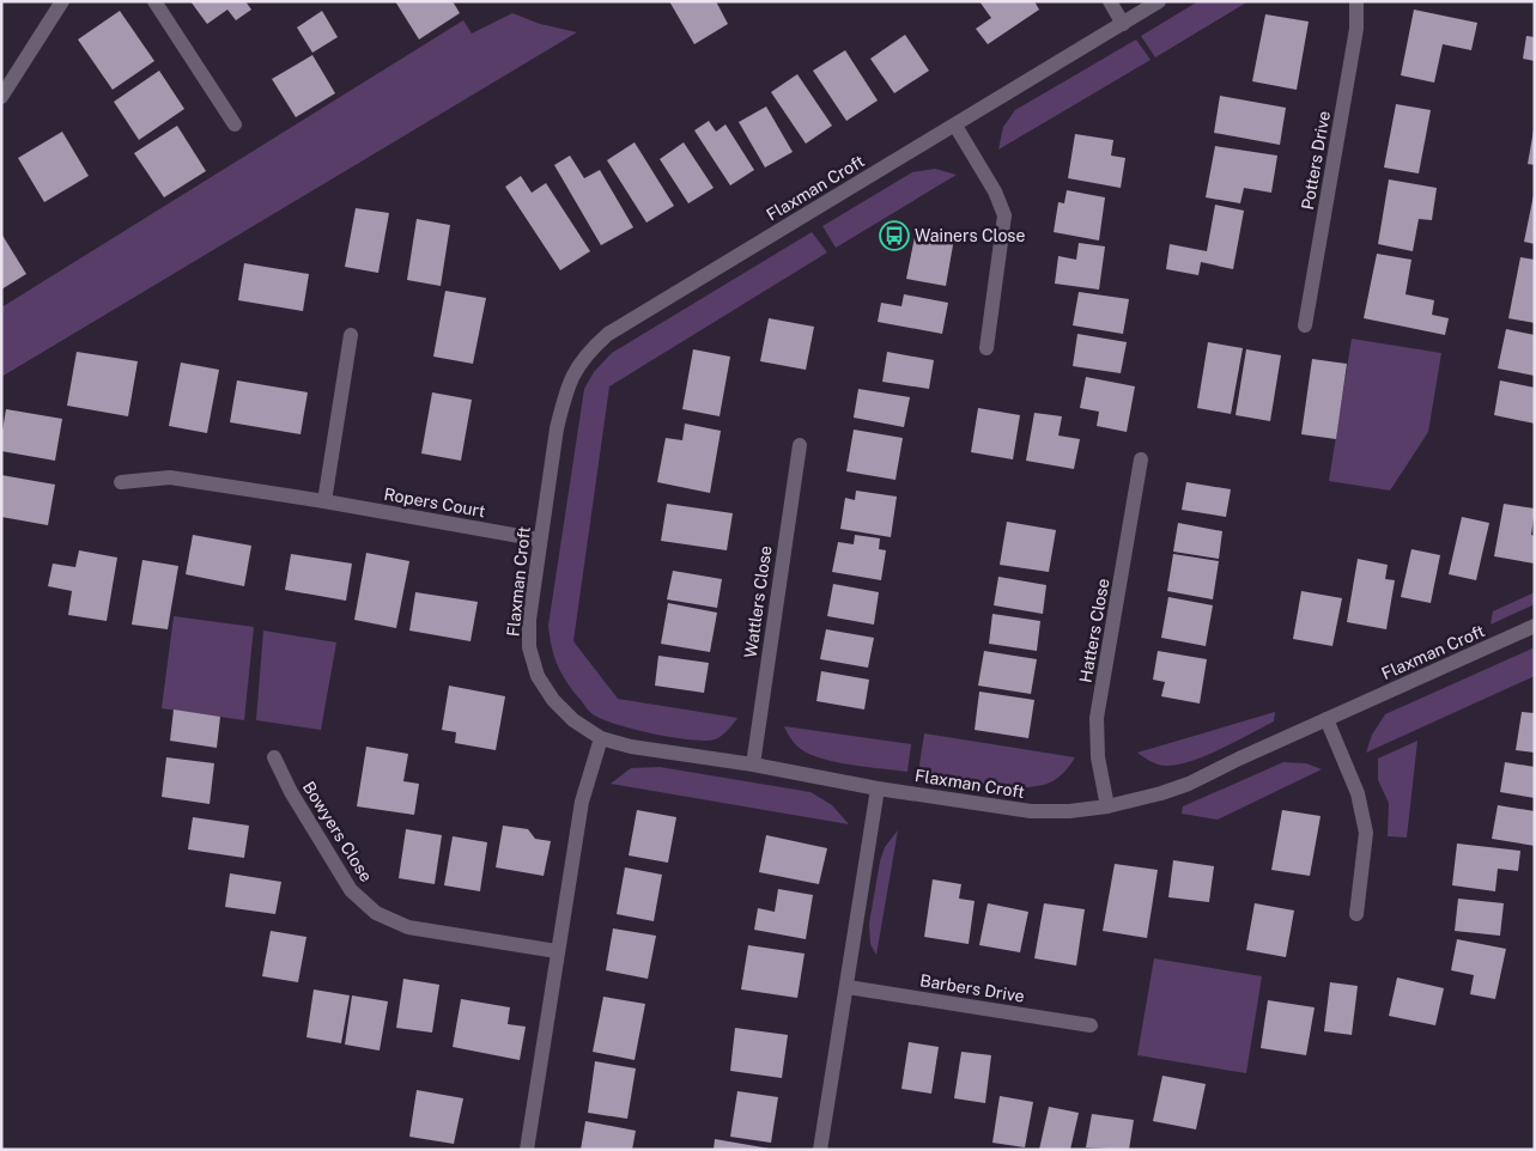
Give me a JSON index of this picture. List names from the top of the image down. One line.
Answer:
{"streets":{"street":["Potters Drive","Flaxman Croft","Ropers Court","Wattlers Close","Hatters Close","Bowyers Close","Barbers Drive"]},"crossings":[["Flaxman Croft","Ropers Court"],["Flaxman Croft","Wattlers Close"],["Flaxman Croft","Hatters Close"]],"places":{"bus stop":["Wainers Close"]}}
